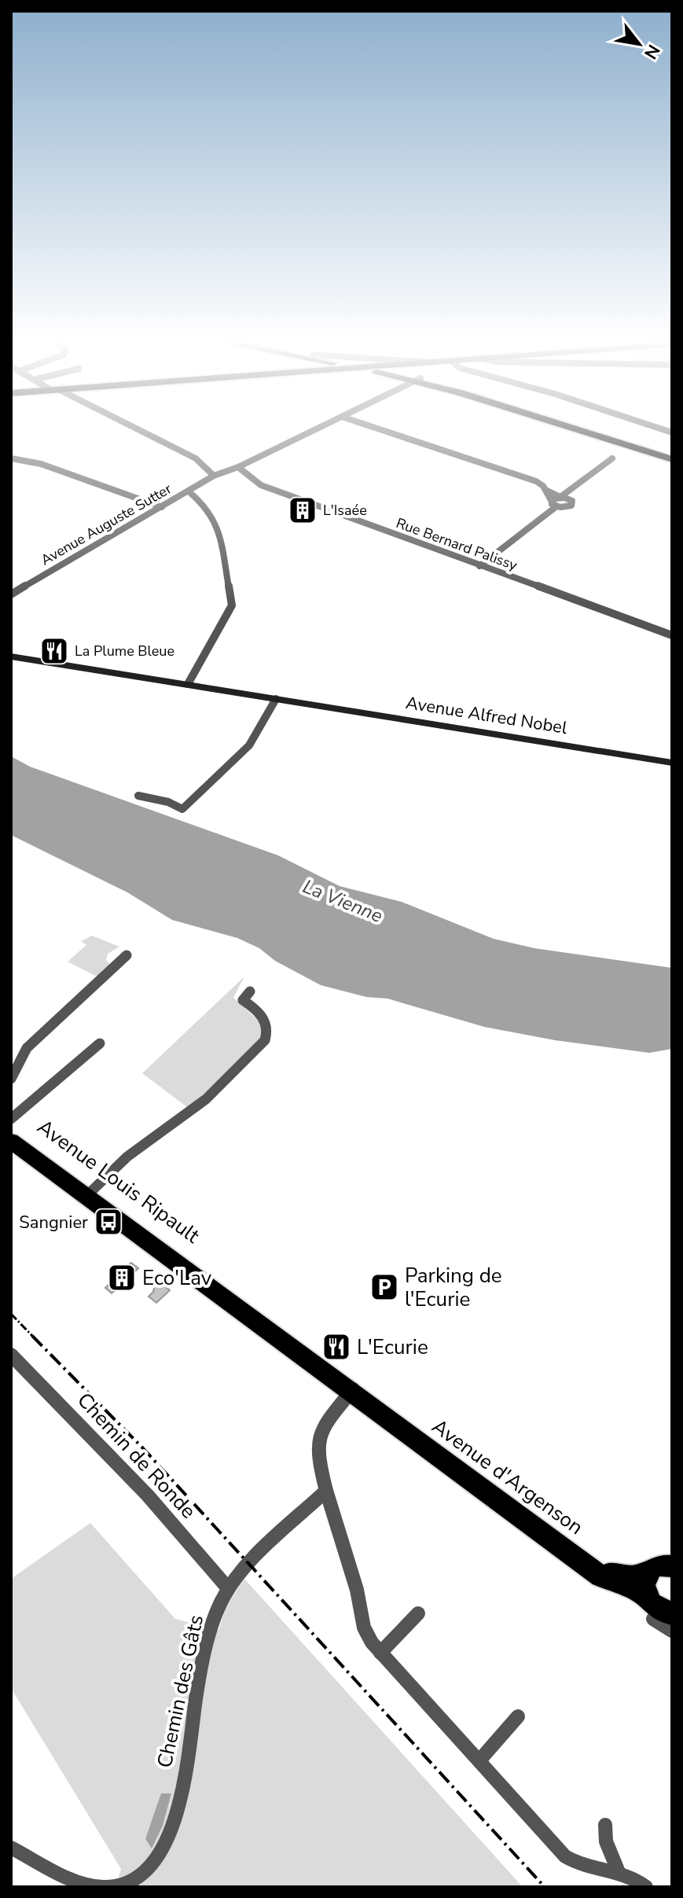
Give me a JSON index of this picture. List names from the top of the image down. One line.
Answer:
{"streets":{"main road":["Avenue Louis Ripault","Avenue d'Argenson"],"street":["Avenue Auguste Sutter","Rue Bernard Palissy","Avenue Alfred Nobel","Chemin de Ronde","Chemin des Gâts"]},"crossings":[["Avenue Auguste Sutter","Rue Bernard Palissy"],["Avenue Louis Ripault","Avenue d'Argenson"],["Chemin de Ronde","Chemin des Gâts"]],"water":["La Vienne"],"places":{"building":["L'Isaée","Eco'Lav"],"restaurant":["La Plume Bleue","L'Ecurie"],"bus stop":["Sangnier"],"parking":["Parking de l'Ecurie"]},"north":"bottom right"}
